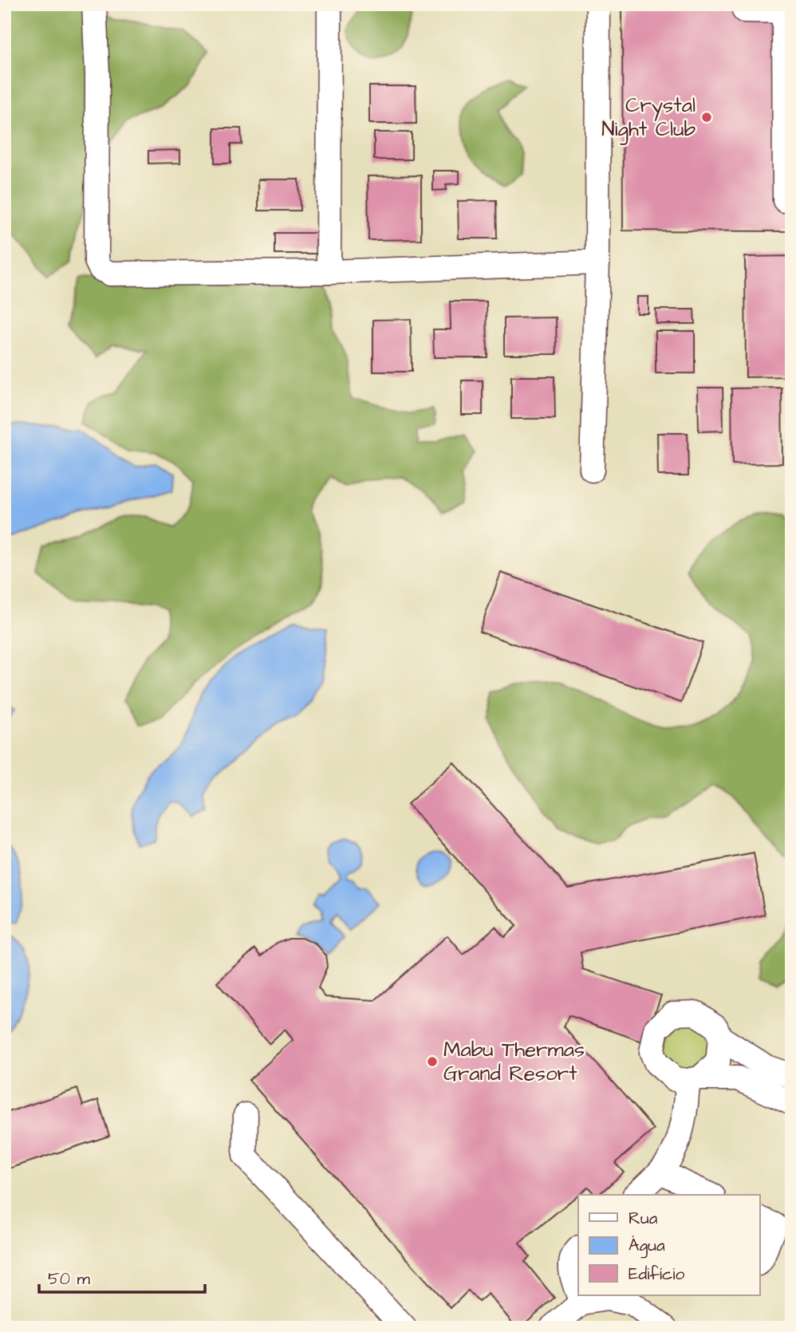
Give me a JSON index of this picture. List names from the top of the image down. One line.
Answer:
{"places":["Crystal Night Club","Mabu Thermas Grand Resort"],"legend":["Rua","Água","Edifício"],"scale_bar":"50 m"}
